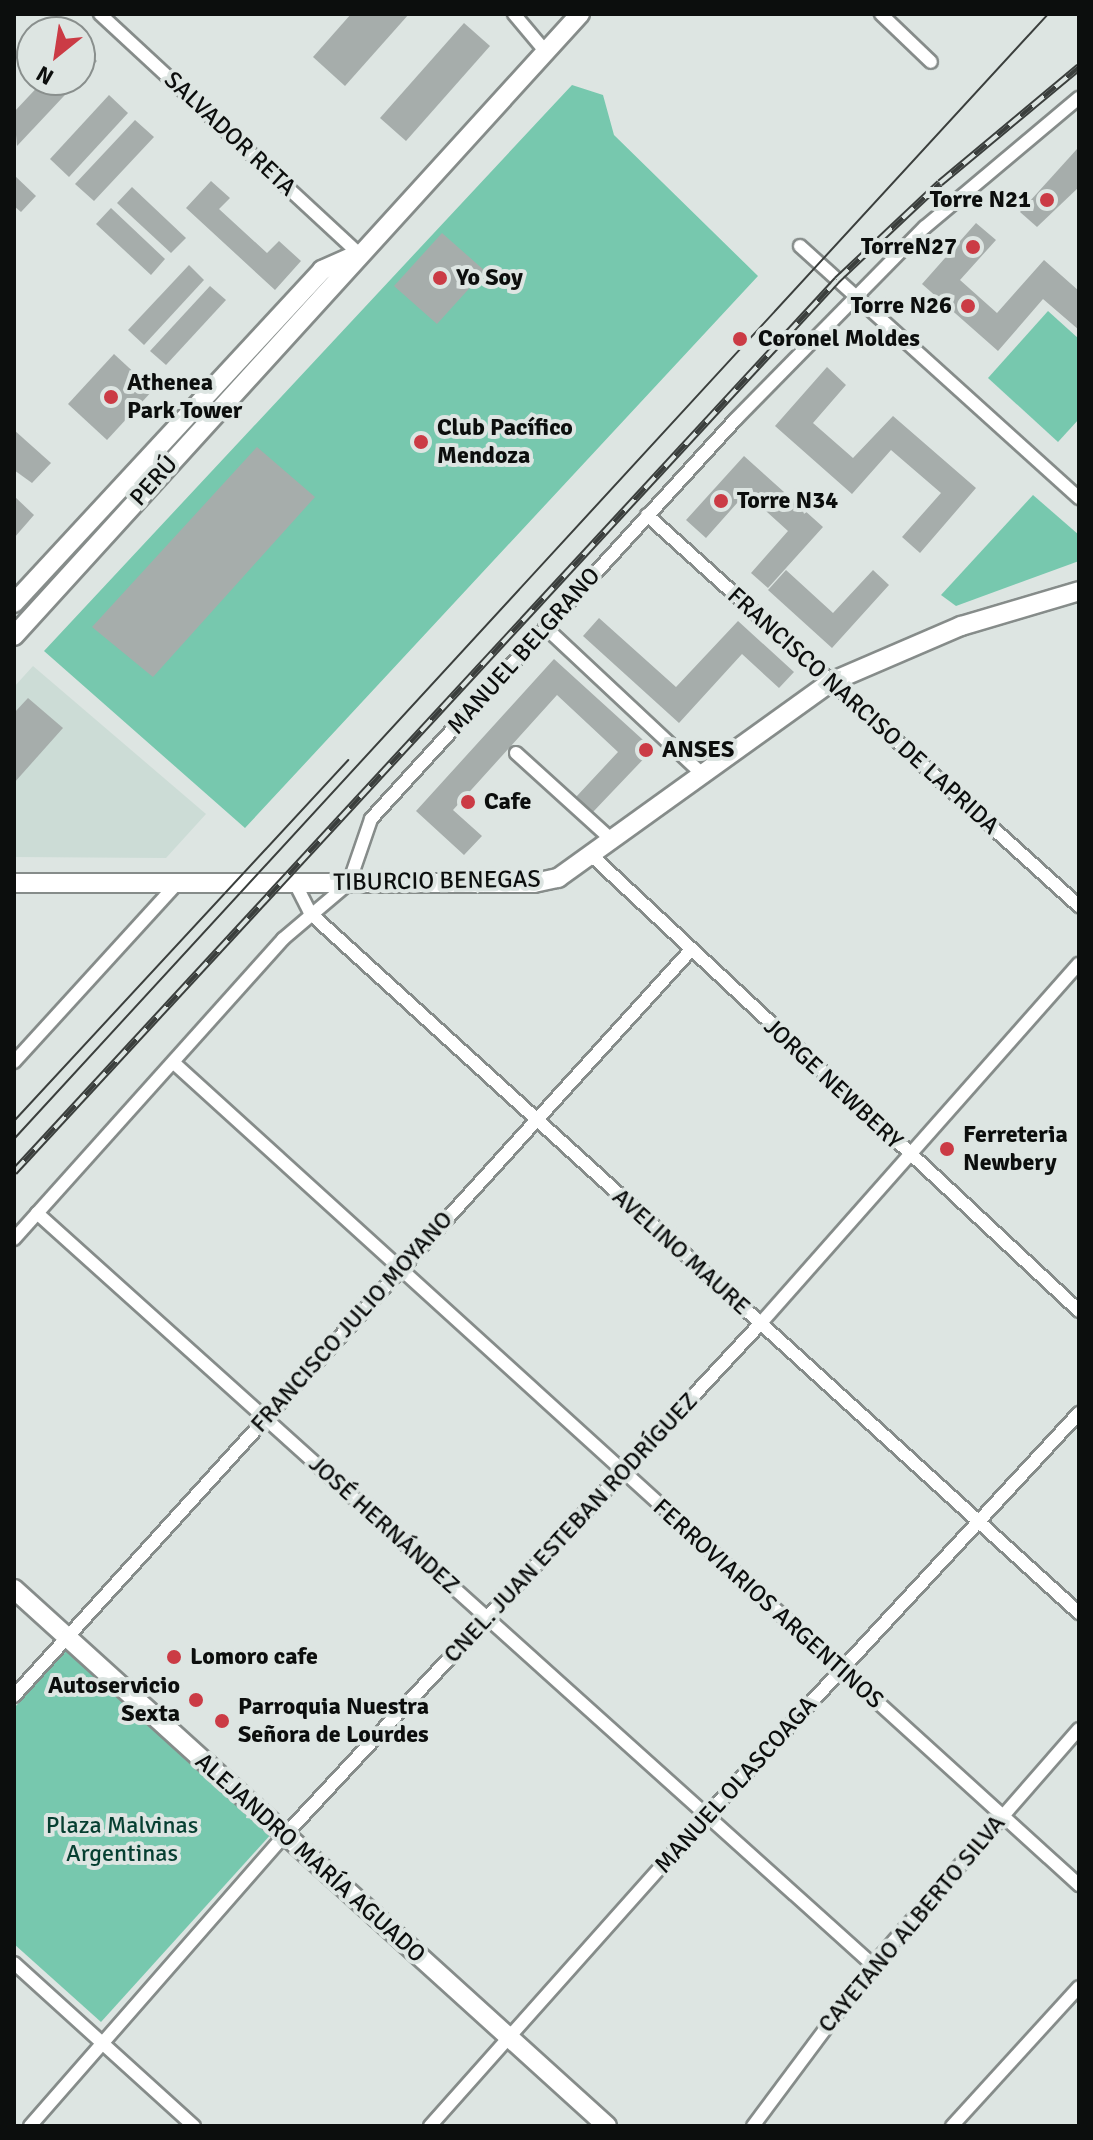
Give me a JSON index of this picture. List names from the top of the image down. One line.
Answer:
{"streets":{"street":["SALVADOR RETA","PERÚ","MANUEL BELGRANO","FRANCISCO NARCISO DE LAPRIDA","TIBURCIO BENEGAS","JORGE NEWBERY","AVELINO MAURE","FRANCISCO JULIO MOYANO","JOSÉ HERNÁNDEZ","CNEL. JUAN ESTEBAN RODRÍGUEZ","FERROVIARIOS ARGENTINOS","MANUEL OLASCOAGA","ALEJANDRO MARÍA AGUADO","CAYETANO ALBERTO SILVA"]},"crossings":[["SALVADOR RETA","PERÚ"],["MANUEL BELGRANO","FRANCISCO NARCISO DE LAPRIDA"],["MANUEL BELGRANO","TIBURCIO BENEGAS"],["FRANCISCO NARCISO DE LAPRIDA","TIBURCIO BENEGAS"],["TIBURCIO BENEGAS","JORGE NEWBERY"],["TIBURCIO BENEGAS","AVELINO MAURE"],["JORGE NEWBERY","FRANCISCO JULIO MOYANO"],["JORGE NEWBERY","CNEL. JUAN ESTEBAN RODRÍGUEZ"],["AVELINO MAURE","FRANCISCO JULIO MOYANO"],["AVELINO MAURE","CNEL. JUAN ESTEBAN RODRÍGUEZ"],["AVELINO MAURE","MANUEL OLASCOAGA"],["FRANCISCO JULIO MOYANO","JOSÉ HERNÁNDEZ"],["FRANCISCO JULIO MOYANO","FERROVIARIOS ARGENTINOS"],["FRANCISCO JULIO MOYANO","ALEJANDRO MARÍA AGUADO"],["JOSÉ HERNÁNDEZ","CNEL. JUAN ESTEBAN RODRÍGUEZ"],["JOSÉ HERNÁNDEZ","MANUEL OLASCOAGA"],["JOSÉ HERNÁNDEZ","CAYETANO ALBERTO SILVA"],["CNEL. JUAN ESTEBAN RODRÍGUEZ","FERROVIARIOS ARGENTINOS"],["CNEL. JUAN ESTEBAN RODRÍGUEZ","ALEJANDRO MARÍA AGUADO"],["FERROVIARIOS ARGENTINOS","MANUEL OLASCOAGA"],["FERROVIARIOS ARGENTINOS","CAYETANO ALBERTO SILVA"],["MANUEL OLASCOAGA","ALEJANDRO MARÍA AGUADO"]],"parks":["Plaza Malvinas Argentinas"],"places":["Torre N21","TorreN27","Yo Soy","Torre N26","Coronel Moldes","Athenea Park Tower","Club Pacífico Mendoza","Torre N34","ANSES","Cafe","Ferreteria Newbery","Lomoro cafe","Autoservicio Sexta","Parroquia Nuestra Señora de Lourdes"],"north":"bottom left"}
